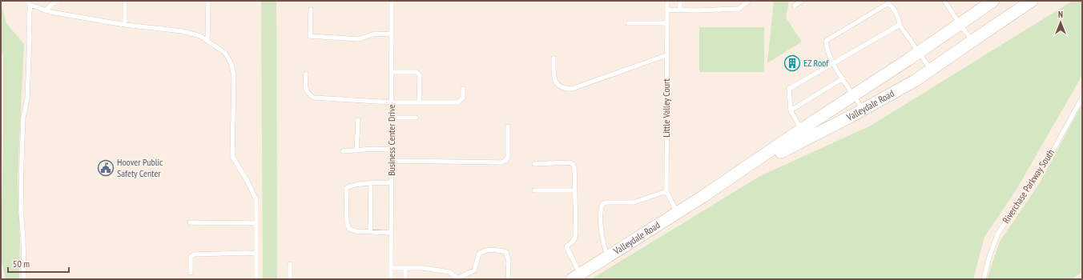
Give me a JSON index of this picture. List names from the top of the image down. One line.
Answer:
{"streets":{"main road":["Valleydale Road"],"lane":["Little Valley Court","Business Center Drive","Riverchase Parkway South"]},"crossings":[["Valleydale Road","Little Valley Court"]],"places":{"building":["EZ Roof"],"public building":["Hoover Public Safety Center"]},"scale_bar":"50 m","north":"top"}
